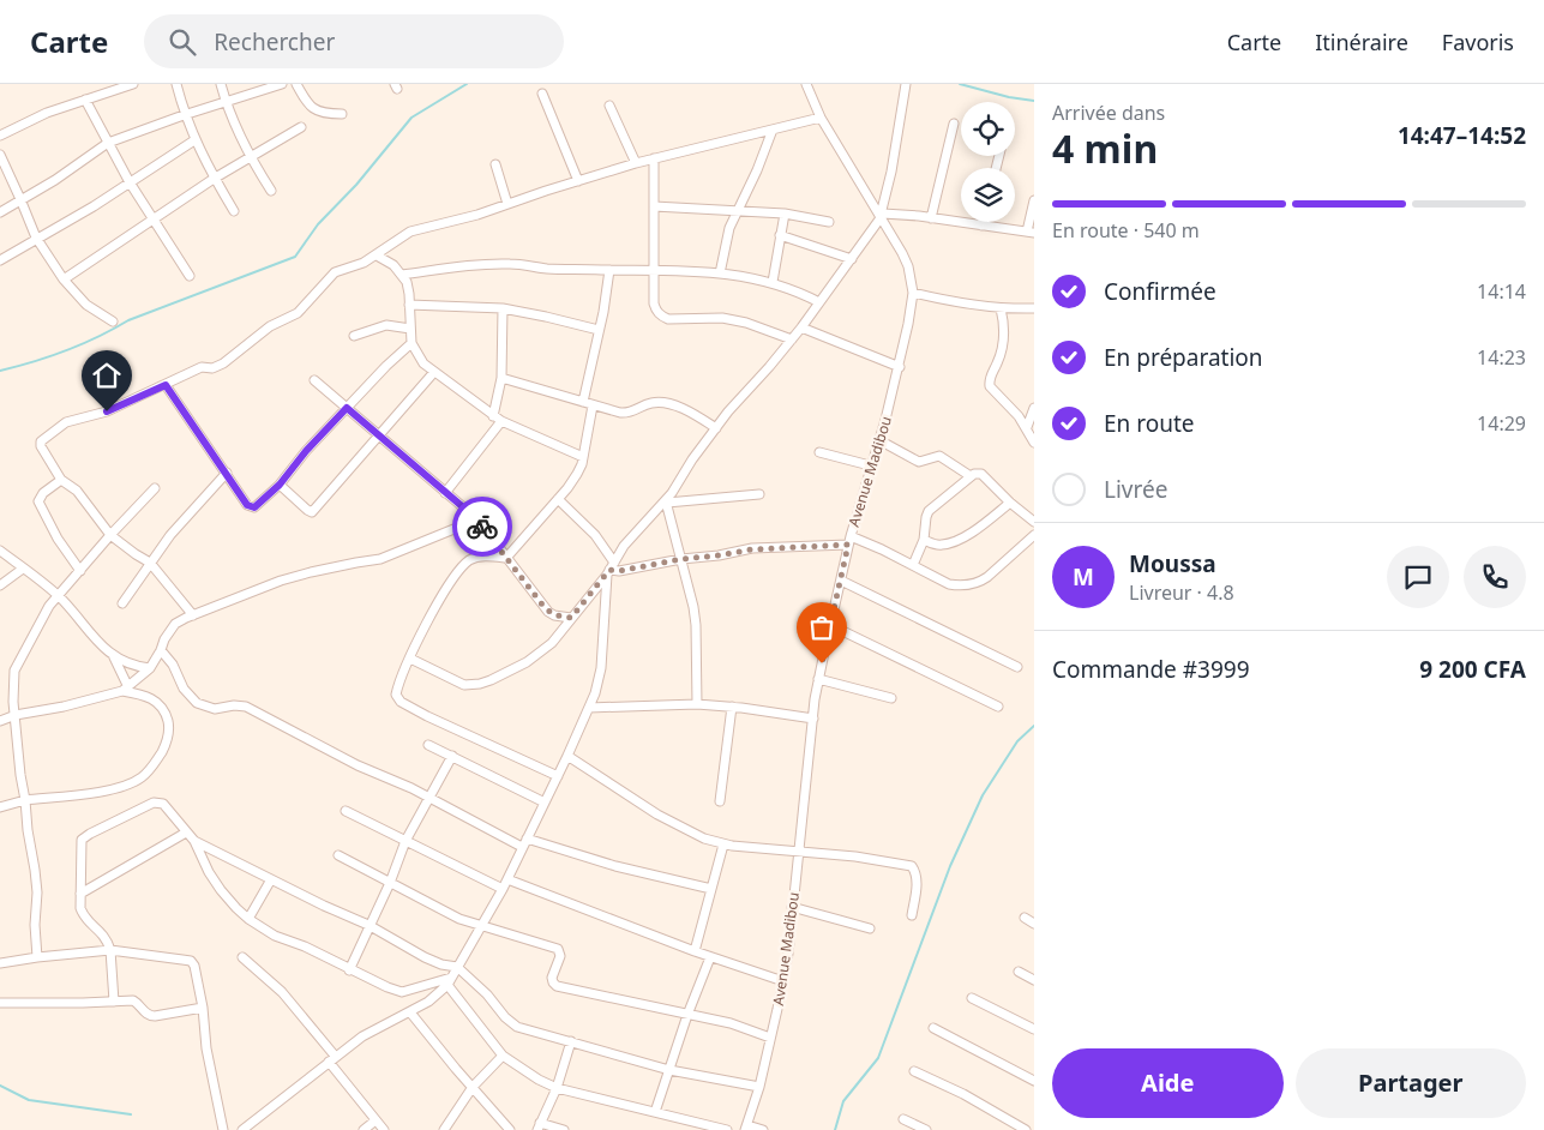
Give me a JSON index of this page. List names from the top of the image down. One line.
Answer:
{"streets":{"street":["Avenue Madibou"]},"page":{"header":"Carte","search":"Rechercher","nav":["Carte","Itinéraire","Favoris"],"heading":["4 min","Arrivée dans","14:47–14:52"],"panel":["Moussa","Livreur · 4.8","Commande #3999","9 200 CFA"],"bar":"En route · 540 m","list":[["Confirmée","14:14"],["En préparation","14:23"],["En route","14:29"],"Livrée"],"round":"M","buttons":["Aide","Partager"]}}
